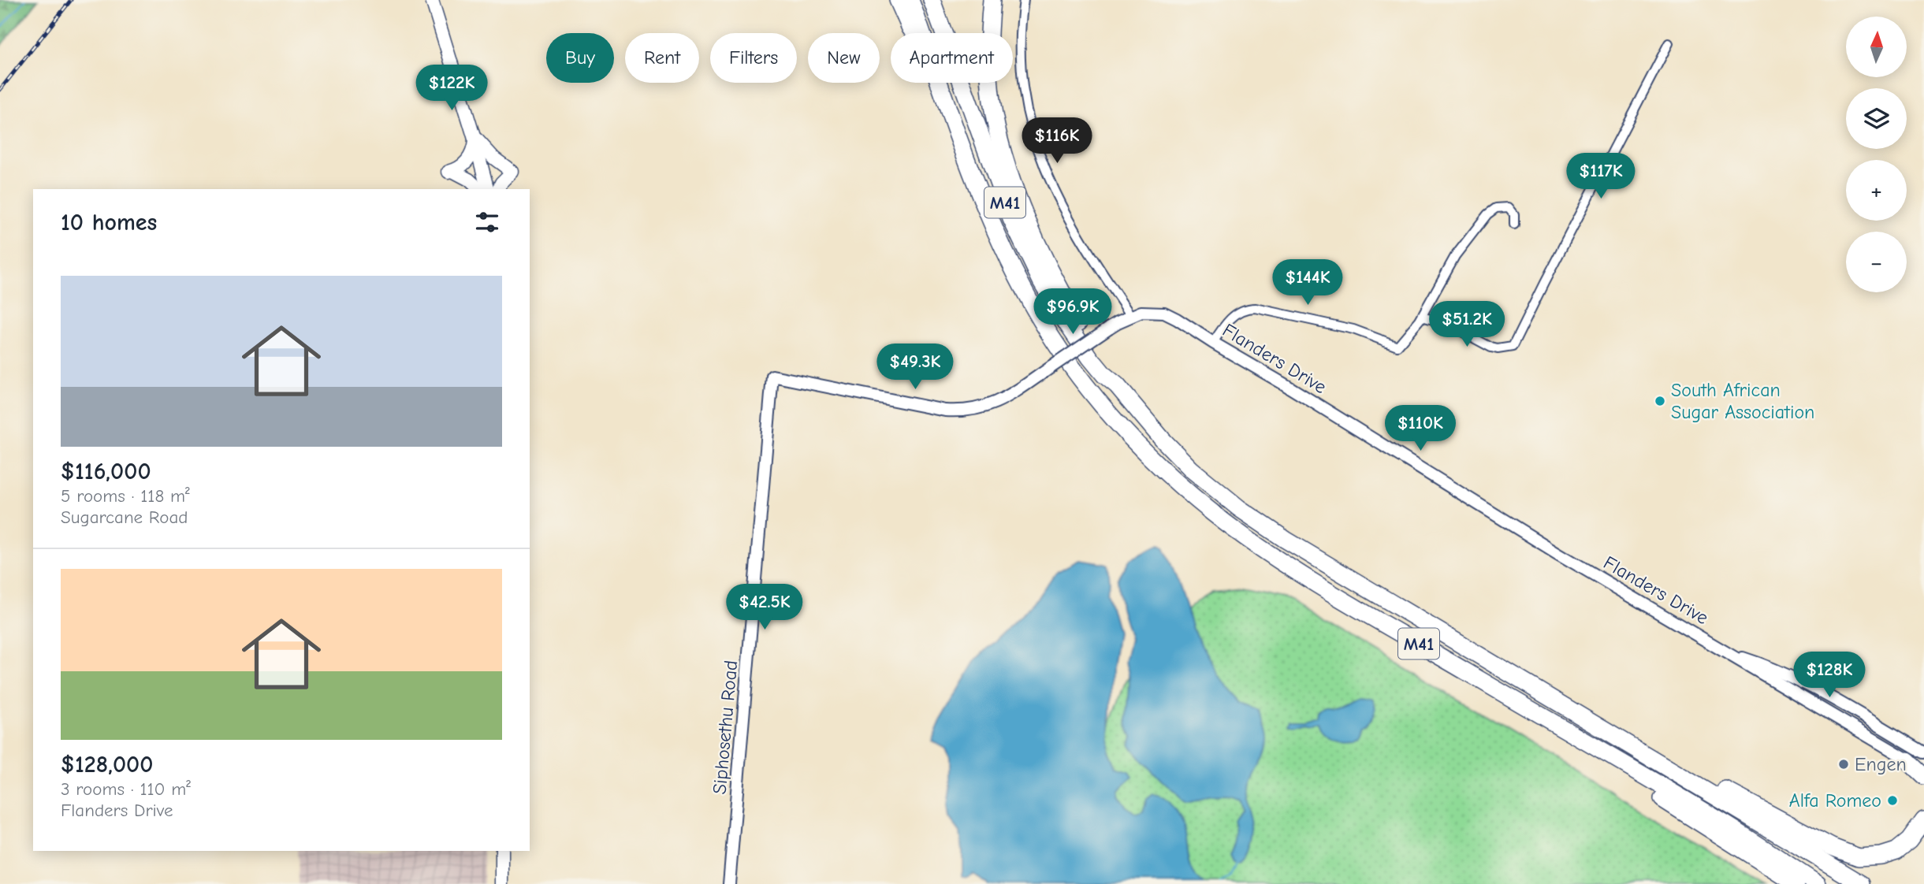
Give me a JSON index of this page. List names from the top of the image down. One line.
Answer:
{"streets":{"highway":["M41"],"street":["Flanders Drive","Siphosethu Road"]},"crossings":[["Flanders Drive","Siphosethu Road"]],"places":["South African Sugar Association","Engen","Alfa Romeo"],"north":"top","page":{"map_buttons":["+","−"],"chip":["Buy","Rent","Filters","New","Apartment"],"price":["$122K","$116K","$117K","$144K","$96.9K","$51.2K","$49.3K","$110K","$42.5K","$128K"],"heading":"10 homes","list":[{"name":"$116,000","note":"5 rooms · 118 m² · Sugarcane Road"},{"name":"$128,000","note":"3 rooms · 110 m² · Flanders Drive"}]}}
